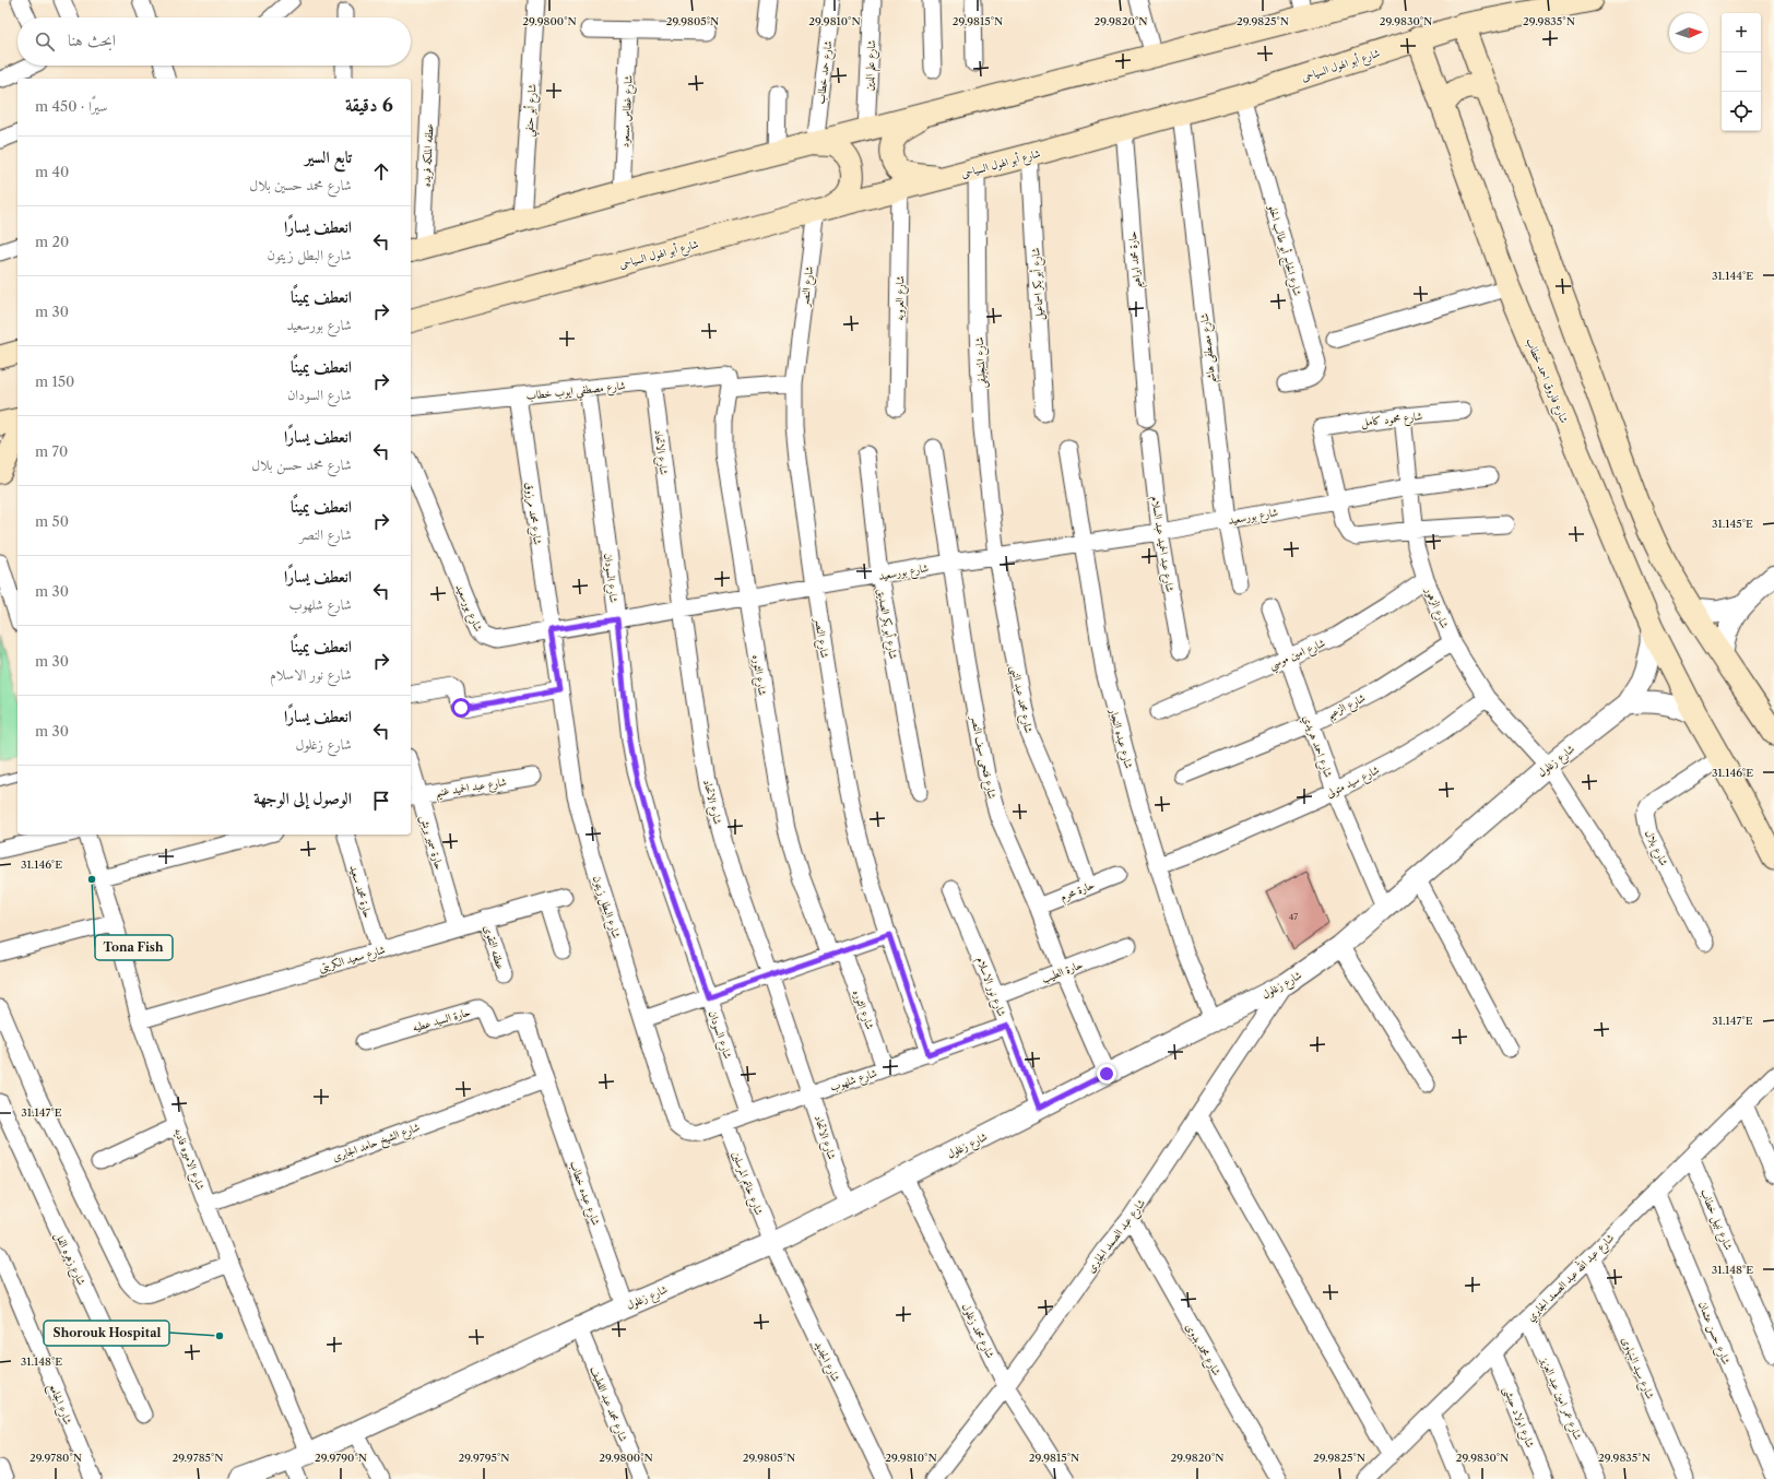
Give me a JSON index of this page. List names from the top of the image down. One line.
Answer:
{"streets":{"main road":["شارع أبو الهول السياحى","شارع فاروق احمد خطاب"],"street":["شارع علم الدين","شارع حمد خطاب","شارع أبو حنفي","شارع غطاس مسعود","عطفه الملكه فريده","شارع الحاج أبو طالب الحلو","حارة محمد ابراهيم","شارع أبو بكر اسماعيل","شارع النصر","شارع العروبه","شارع مصطفى هاشم","شارع المنجليفى","شارع مصطفي ايوب خطاب","شارع محمود كامل","شارع الاتحاد","شارع محمد مرزوق","شارع بورسعيد","شارع عبد الحميد عبد السلام","شارع السودان","شارع الزهور","شارع أبو بكر الصديق","شارع امين موسي","شارع الثوره","شارع محمد عبد النبى","شارع الزعيم","شارع عبده النجار","شارع احمد هريدي","شارع فتحى سيف النصر","شارع زغلول","شارع سيد متولى","شارع عبد الحميد غنيم","حارة سمير بريش","شارع بلال","حارة محرم","حارة محمد سعيد","شارع البطل زيتون","عطفه التقوى","شارع سعيد الكريتى","حارة الطيب","شارع نور الاسلام","حارة السيد عطيه","شارع شلهوب","شارع الشيخ حامد الجابرى","شارع الاميره فاديه","شارع خاتم المرسلين","شارع عبده خطاب","شارع نبيل خطاب","شارع عبد الصمد الجابرى","شارع زهره الفل","شارع عبد الله عبد الصمد الجابري","شارع محمد زغلول","شارع حسن عثمان","شارع محمد بدوى","شارع الجديد","شارع سيد البنهاوى","شارع عمر امين عبد العزيز","شارع الجامع","شارع محمد عبد اللطيف","شارع اولاد حبشى"]},"crossings":[["شارع أبو الهول السياحى","شارع الحاج أبو طالب الحلو"],["شارع أبو الهول السياحى","حارة محمد ابراهيم"],["شارع أبو الهول السياحى","شارع أبو بكر اسماعيل"],["شارع أبو الهول السياحى","شارع النصر"],["شارع أبو الهول السياحى","شارع العروبه"],["شارع أبو الهول السياحى","شارع مصطفى هاشم"],["شارع أبو الهول السياحى","شارع المنجليفى"],["شارع أبو الهول السياحى","شارع فاروق احمد خطاب"],["شارع النصر","شارع بورسعيد"],["شارع النصر","شارع شلهوب"],["شارع مصطفى هاشم","شارع بورسعيد"],["شارع المنجليفى","شارع بورسعيد"],["شارع المنجليفى","شارع محمد عبد النبى"],["شارع فاروق احمد خطاب","شارع زغلول"],["شارع مصطفي ايوب خطاب","شارع الاتحاد"],["شارع مصطفي ايوب خطاب","شارع محمد مرزوق"],["شارع مصطفي ايوب خطاب","شارع السودان"],["شارع مصطفي ايوب خطاب","شارع الثوره"],["شارع محمود كامل","شارع بورسعيد"],["شارع محمود كامل","شارع الزهور"],["شارع الاتحاد","شارع بورسعيد"],["شارع الاتحاد","شارع زغلول"],["شارع الاتحاد","شارع شلهوب"],["شارع محمد مرزوق","شارع بورسعيد"],["شارع محمد مرزوق","شارع البطل زيتون"],["شارع بورسعيد","شارع عبد الحميد عبد السلام"],["شارع بورسعيد","شارع السودان"],["شارع بورسعيد","شارع الزهور"],["شارع بورسعيد","شارع أبو بكر الصديق"],["شارع بورسعيد","شارع الثوره"],["شارع بورسعيد","شارع محمد عبد النبى"],["شارع بورسعيد","شارع عبده النجار"],["شارع بورسعيد","شارع فتحى سيف النصر"],["شارع بورسعيد","شارع البطل زيتون"],["شارع السودان","شارع شلهوب"],["شارع الزهور","شارع امين موسي"],["شارع الزهور","شارع الزعيم"],["شارع الزهور","شارع زغلول"],["شارع الزهور","شارع سيد متولى"],["شارع امين موسي","شارع احمد هريدي"],["شارع الثوره","شارع شلهوب"],["شارع محمد عبد النبى","حارة محرم"],["شارع الزعيم","شارع احمد هريدي"],["شارع عبده النجار","شارع زغلول"],["شارع عبده النجار","شارع سيد متولى"],["شارع احمد هريدي","شارع زغلول"],["شارع احمد هريدي","شارع سيد متولى"],["شارع فتحى سيف النصر","شارع زغلول"],["شارع فتحى سيف النصر","حارة محرم"],["شارع فتحى سيف النصر","حارة الطيب"],["شارع زغلول","شارع نور الاسلام"],["شارع زغلول","شارع الاميره فاديه"],["شارع زغلول","شارع خاتم المرسلين"],["شارع زغلول","شارع عبده خطاب"],["شارع زغلول","شارع عبد الصمد الجابرى"],["شارع زغلول","شارع محمد زغلول"],["شارع زغلول","شارع الجديد"],["شارع زغلول","شارع محمد عبد اللطيف"],["شارع عبد الحميد غنيم","حارة سمير بريش"],["حارة سمير بريش","شارع سعيد الكريتى"],["حارة محمد سعيد","شارع سعيد الكريتى"],["شارع البطل زيتون","شارع شلهوب"],["شارع البطل زيتون","شارع خاتم المرسلين"],["عطفه التقوى","شارع سعيد الكريتى"],["شارع سعيد الكريتى","شارع الاميره فاديه"],["حارة الطيب","شارع نور الاسلام"],["شارع نور الاسلام","شارع شلهوب"],["حارة السيد عطيه","شارع الشيخ حامد الجابرى"],["حارة السيد عطيه","شارع عبده خطاب"],["شارع شلهوب","شارع خاتم المرسلين"],["شارع الشيخ حامد الجابرى","شارع الاميره فاديه"],["شارع الشيخ حامد الجابرى","شارع عبده خطاب"],["شارع خاتم المرسلين","شارع الجديد"],["شارع نبيل خطاب","شارع عبد الله عبد الصمد الجابري"],["شارع عبد الصمد الجابرى","شارع محمد زغلول"],["شارع عبد الصمد الجابرى","شارع محمد بدوى"],["شارع عبد الله عبد الصمد الجابري","شارع حسن عثمان"],["شارع عبد الله عبد الصمد الجابري","شارع سيد البنهاوى"],["شارع عبد الله عبد الصمد الجابري","شارع عمر امين عبد العزيز"],["شارع عبد الله عبد الصمد الجابري","شارع اولاد حبشى"]],"places":["Tona Fish","Shorouk Hospital"],"house_numbers":["47"],"north":"right","page":{"map_buttons":["+","−"],"search":"ابحث هنا","heading":["6 دقيقة","سيرًا · 450 m"],"list":[["تابع السير","شارع محمد حسين بلال","40 m"],["انعطف يسارًا","شارع البطل زيتون","20 m"],["انعطف يمينًا","شارع بورسعيد","30 m"],["انعطف يمينًا","شارع السودان","150 m"],["انعطف يسارًا","شارع محمد حسن بلال","70 m"],["انعطف يمينًا","شارع النصر","50 m"],["انعطف يسارًا","شارع شلهوب","30 m"],["انعطف يمينًا","شارع نور الاسلام","30 m"],["انعطف يسارًا","شارع زغلول","30 m"],"الوصول إلى الوجهة"]},"coordinates":["29.9800°N","29.9805°N","29.9810°N","29.9815°N","29.9820°N","29.9825°N","29.9830°N","29.9835°N","31.144°E","31.145°E","31.146°E","31.147°E","31.148°E","29.9780°N","29.9785°N","29.9790°N","29.9795°N"]}
